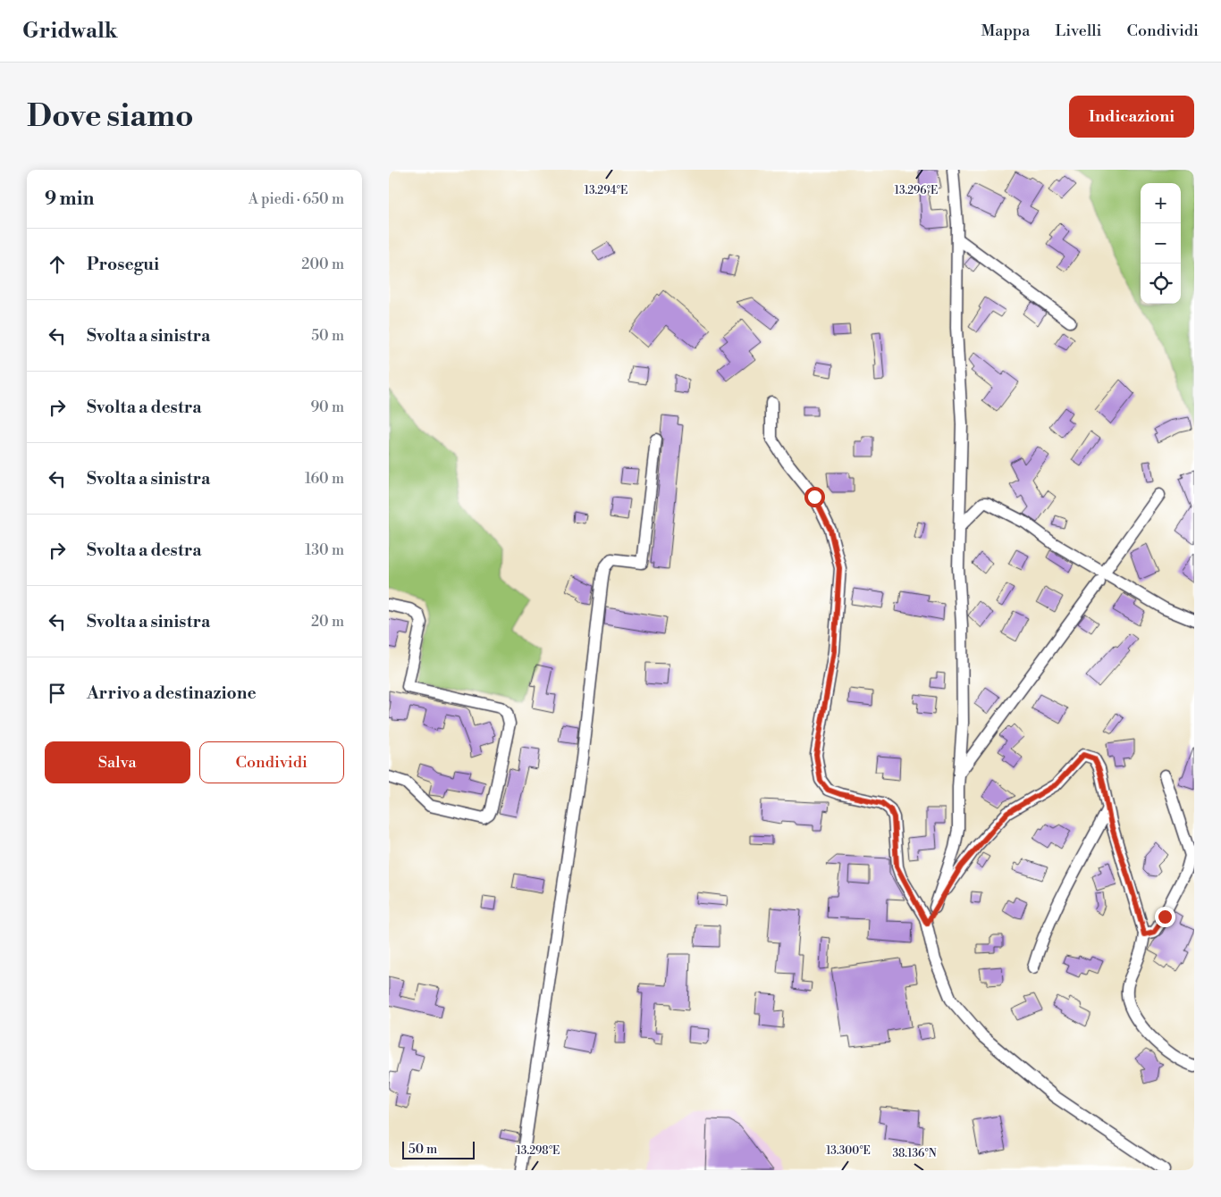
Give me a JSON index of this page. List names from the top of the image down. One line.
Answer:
{"scale_bar":"50 m","page":{"header":"Gridwalk","nav":["Mappa","Livelli","Condividi"],"buttons":["Indicazioni",["Salva","Condividi"]],"title":"Dove siamo","heading":["9 min","A piedi · 650 m"],"map_buttons":["+","−"],"list":[["Prosegui","200 m"],["Svolta a sinistra","50 m"],["Svolta a destra","90 m"],["Svolta a sinistra","160 m"],["Svolta a destra","130 m"],["Svolta a sinistra","20 m"],"Arrivo a destinazione"],"scale":"50 m"},"coordinates":["13.294°E","13.296°E","13.298°E","13.300°E","38.136°N"]}
